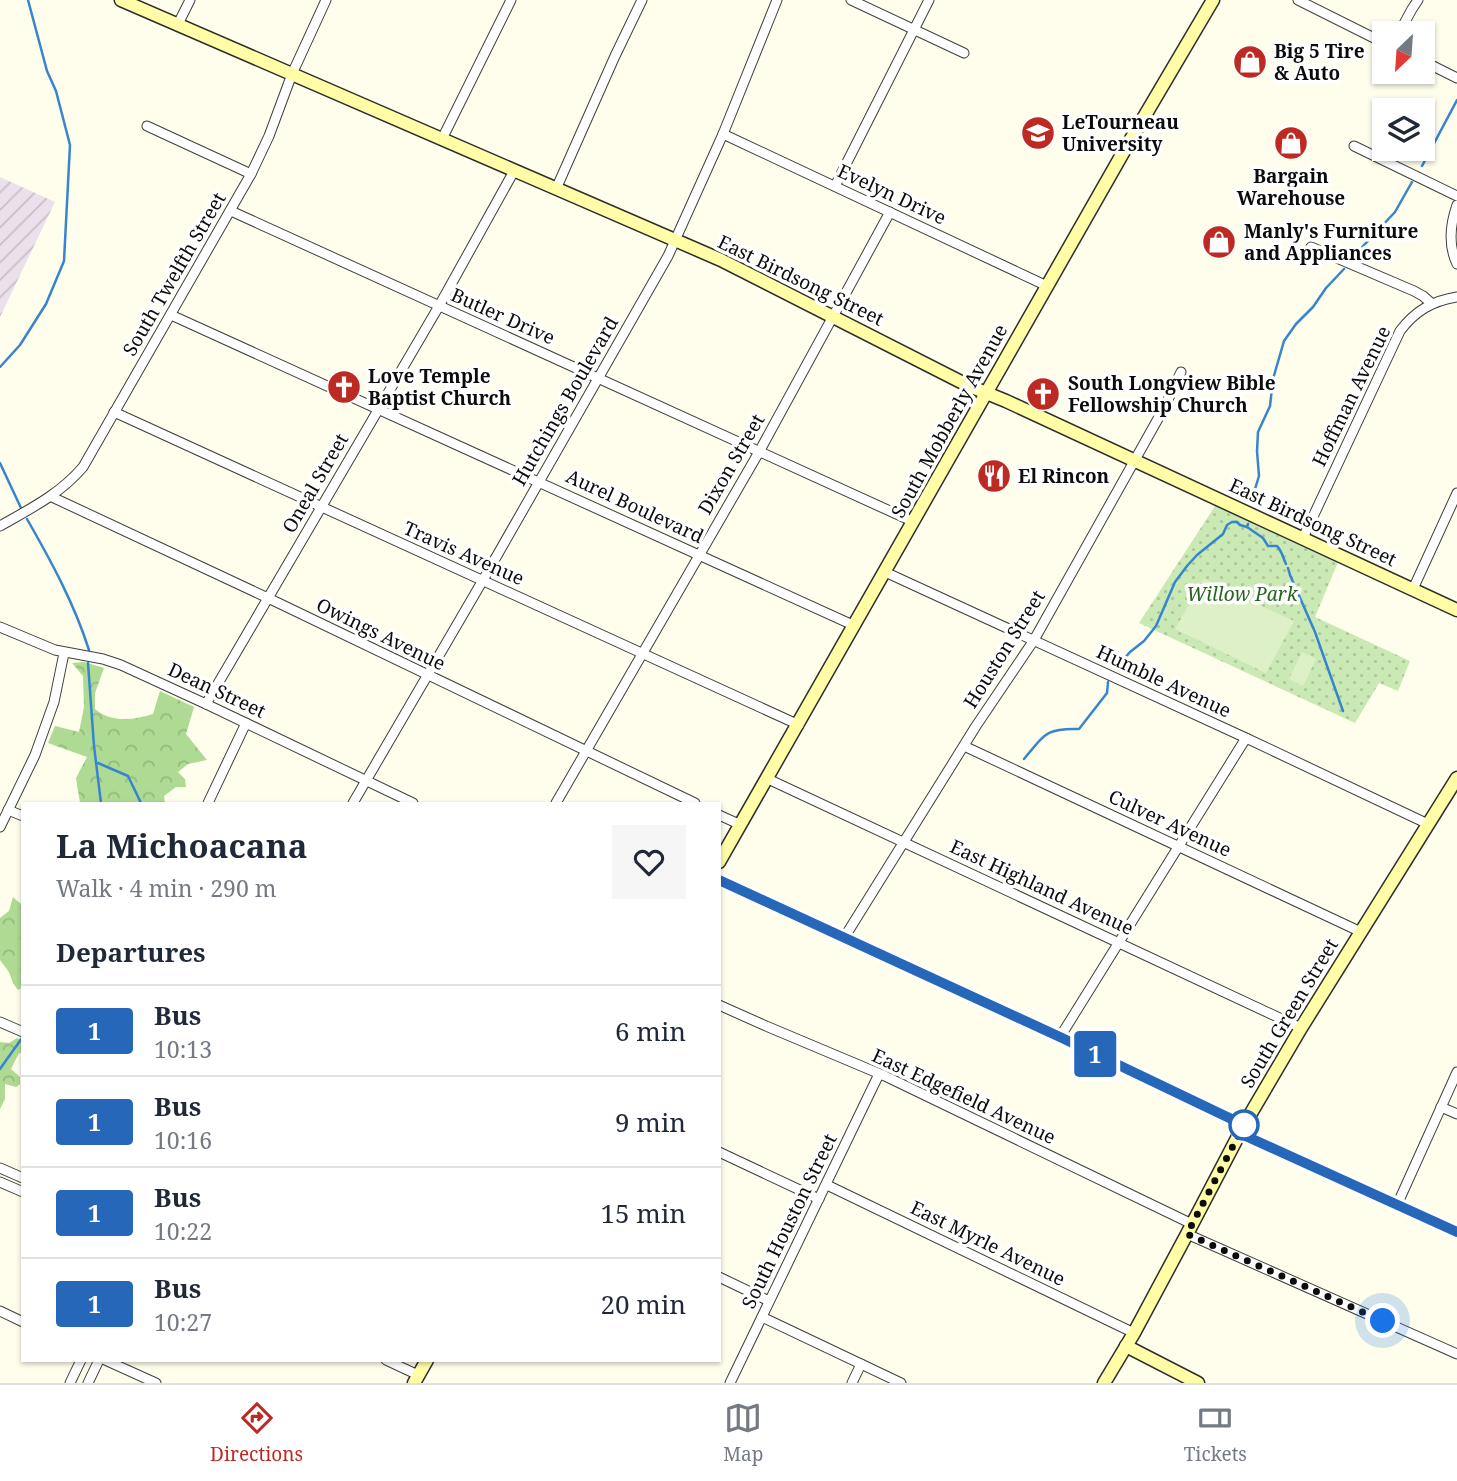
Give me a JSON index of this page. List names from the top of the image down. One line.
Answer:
{"streets":{"street":["Evelyn Drive","South Twelfth Street","East Birdsong Street","Butler Drive","Hoffman Avenue","Hutchings Boulevard","South Mobberly Avenue","Dixon Street","Oneal Street","Aurel Boulevard","Travis Avenue","Owings Avenue","Houston Street","Humble Avenue","Dean Street","Culver Avenue","East Highland Avenue","South Green Street","East Edgefield Avenue","South Houston Street","East Myrle Avenue"]},"crossings":[["Evelyn Drive","Hutchings Boulevard"],["Evelyn Drive","South Mobberly Avenue"],["Evelyn Drive","Dixon Street"],["South Twelfth Street","East Birdsong Street"],["South Twelfth Street","Butler Drive"],["South Twelfth Street","Aurel Boulevard"],["South Twelfth Street","Travis Avenue"],["South Twelfth Street","Owings Avenue"],["East Birdsong Street","Hoffman Avenue"],["East Birdsong Street","Hutchings Boulevard"],["East Birdsong Street","South Mobberly Avenue"],["East Birdsong Street","Dixon Street"],["East Birdsong Street","Oneal Street"],["East Birdsong Street","Houston Street"],["Butler Drive","Hutchings Boulevard"],["Butler Drive","South Mobberly Avenue"],["Butler Drive","Dixon Street"],["Butler Drive","Oneal Street"],["Hutchings Boulevard","Aurel Boulevard"],["Hutchings Boulevard","Travis Avenue"],["Hutchings Boulevard","Owings Avenue"],["Hutchings Boulevard","Dean Street"],["South Mobberly Avenue","Aurel Boulevard"],["South Mobberly Avenue","Travis Avenue"],["South Mobberly Avenue","Humble Avenue"],["South Mobberly Avenue","East Highland Avenue"],["Dixon Street","Aurel Boulevard"],["Dixon Street","Travis Avenue"],["Dixon Street","Owings Avenue"],["Oneal Street","Aurel Boulevard"],["Oneal Street","Travis Avenue"],["Oneal Street","Owings Avenue"],["Oneal Street","Dean Street"],["Houston Street","Humble Avenue"],["Houston Street","Culver Avenue"],["Houston Street","East Highland Avenue"],["Humble Avenue","South Green Street"],["Culver Avenue","South Green Street"],["East Highland Avenue","South Green Street"],["South Green Street","East Edgefield Avenue"],["South Green Street","East Myrle Avenue"],["East Edgefield Avenue","South Houston Street"],["South Houston Street","East Myrle Avenue"]],"parks":["Willow Park"],"places":{"shop":["Big 5 Tire & Auto","Bargain Warehouse","Manly's Furniture and Appliances"],"school or university":["LeTourneau University"],"church":["Love Temple Baptist Church","South Longview Bible Fellowship Church"],"restaurant":["El Rincon"]},"lines":["bus line 1"],"north":"bottom left","page":{"on_map":"1","heading":[["La Michoacana","Walk · 4 min · 290 m"],"Departures"],"list":[{"mark":"1","name":"Bus","note":"10:13","value":"6 min"},{"mark":"1","name":"Bus","note":"10:16","value":"9 min"},{"mark":"1","name":"Bus","note":"10:22","value":"15 min"},{"mark":"1","name":"Bus","note":"10:27","value":"20 min"}],"tabs":["Directions","Map","Tickets"]}}
